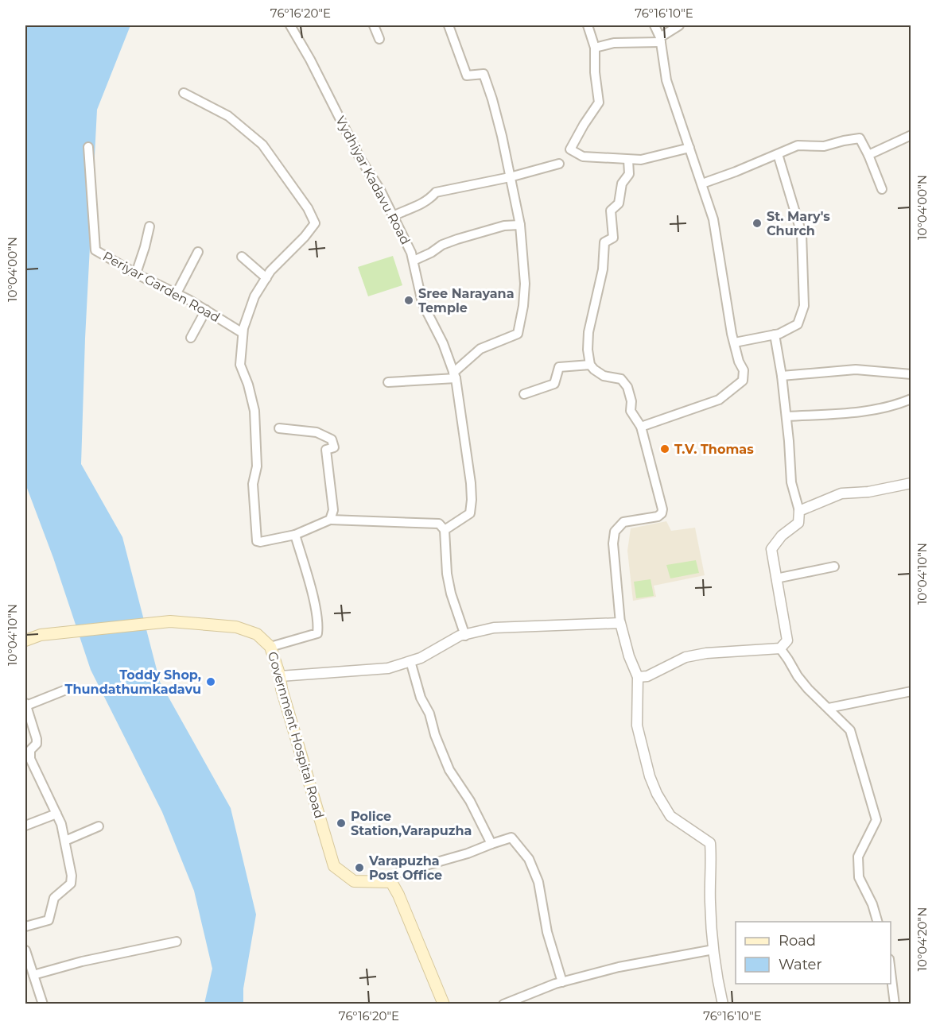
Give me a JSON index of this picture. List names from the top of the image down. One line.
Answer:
{"streets":{"main road":["Government Hospital Road"],"street":["Vydhiyar Kadavu Road","Periyar Garden Road"]},"places":["St. Mary's Church","Sree Narayana Temple","T.V. Thomas","Toddy Shop, Thundathumkadavu","Police Station,Varapuzha","Varapuzha Post Office"],"legend":["Road","Water"],"coordinates":["76°16'20\"E","76°16'10\"E","10°04'00\"N","10°04'10\"N","10°04'20\"N"]}
